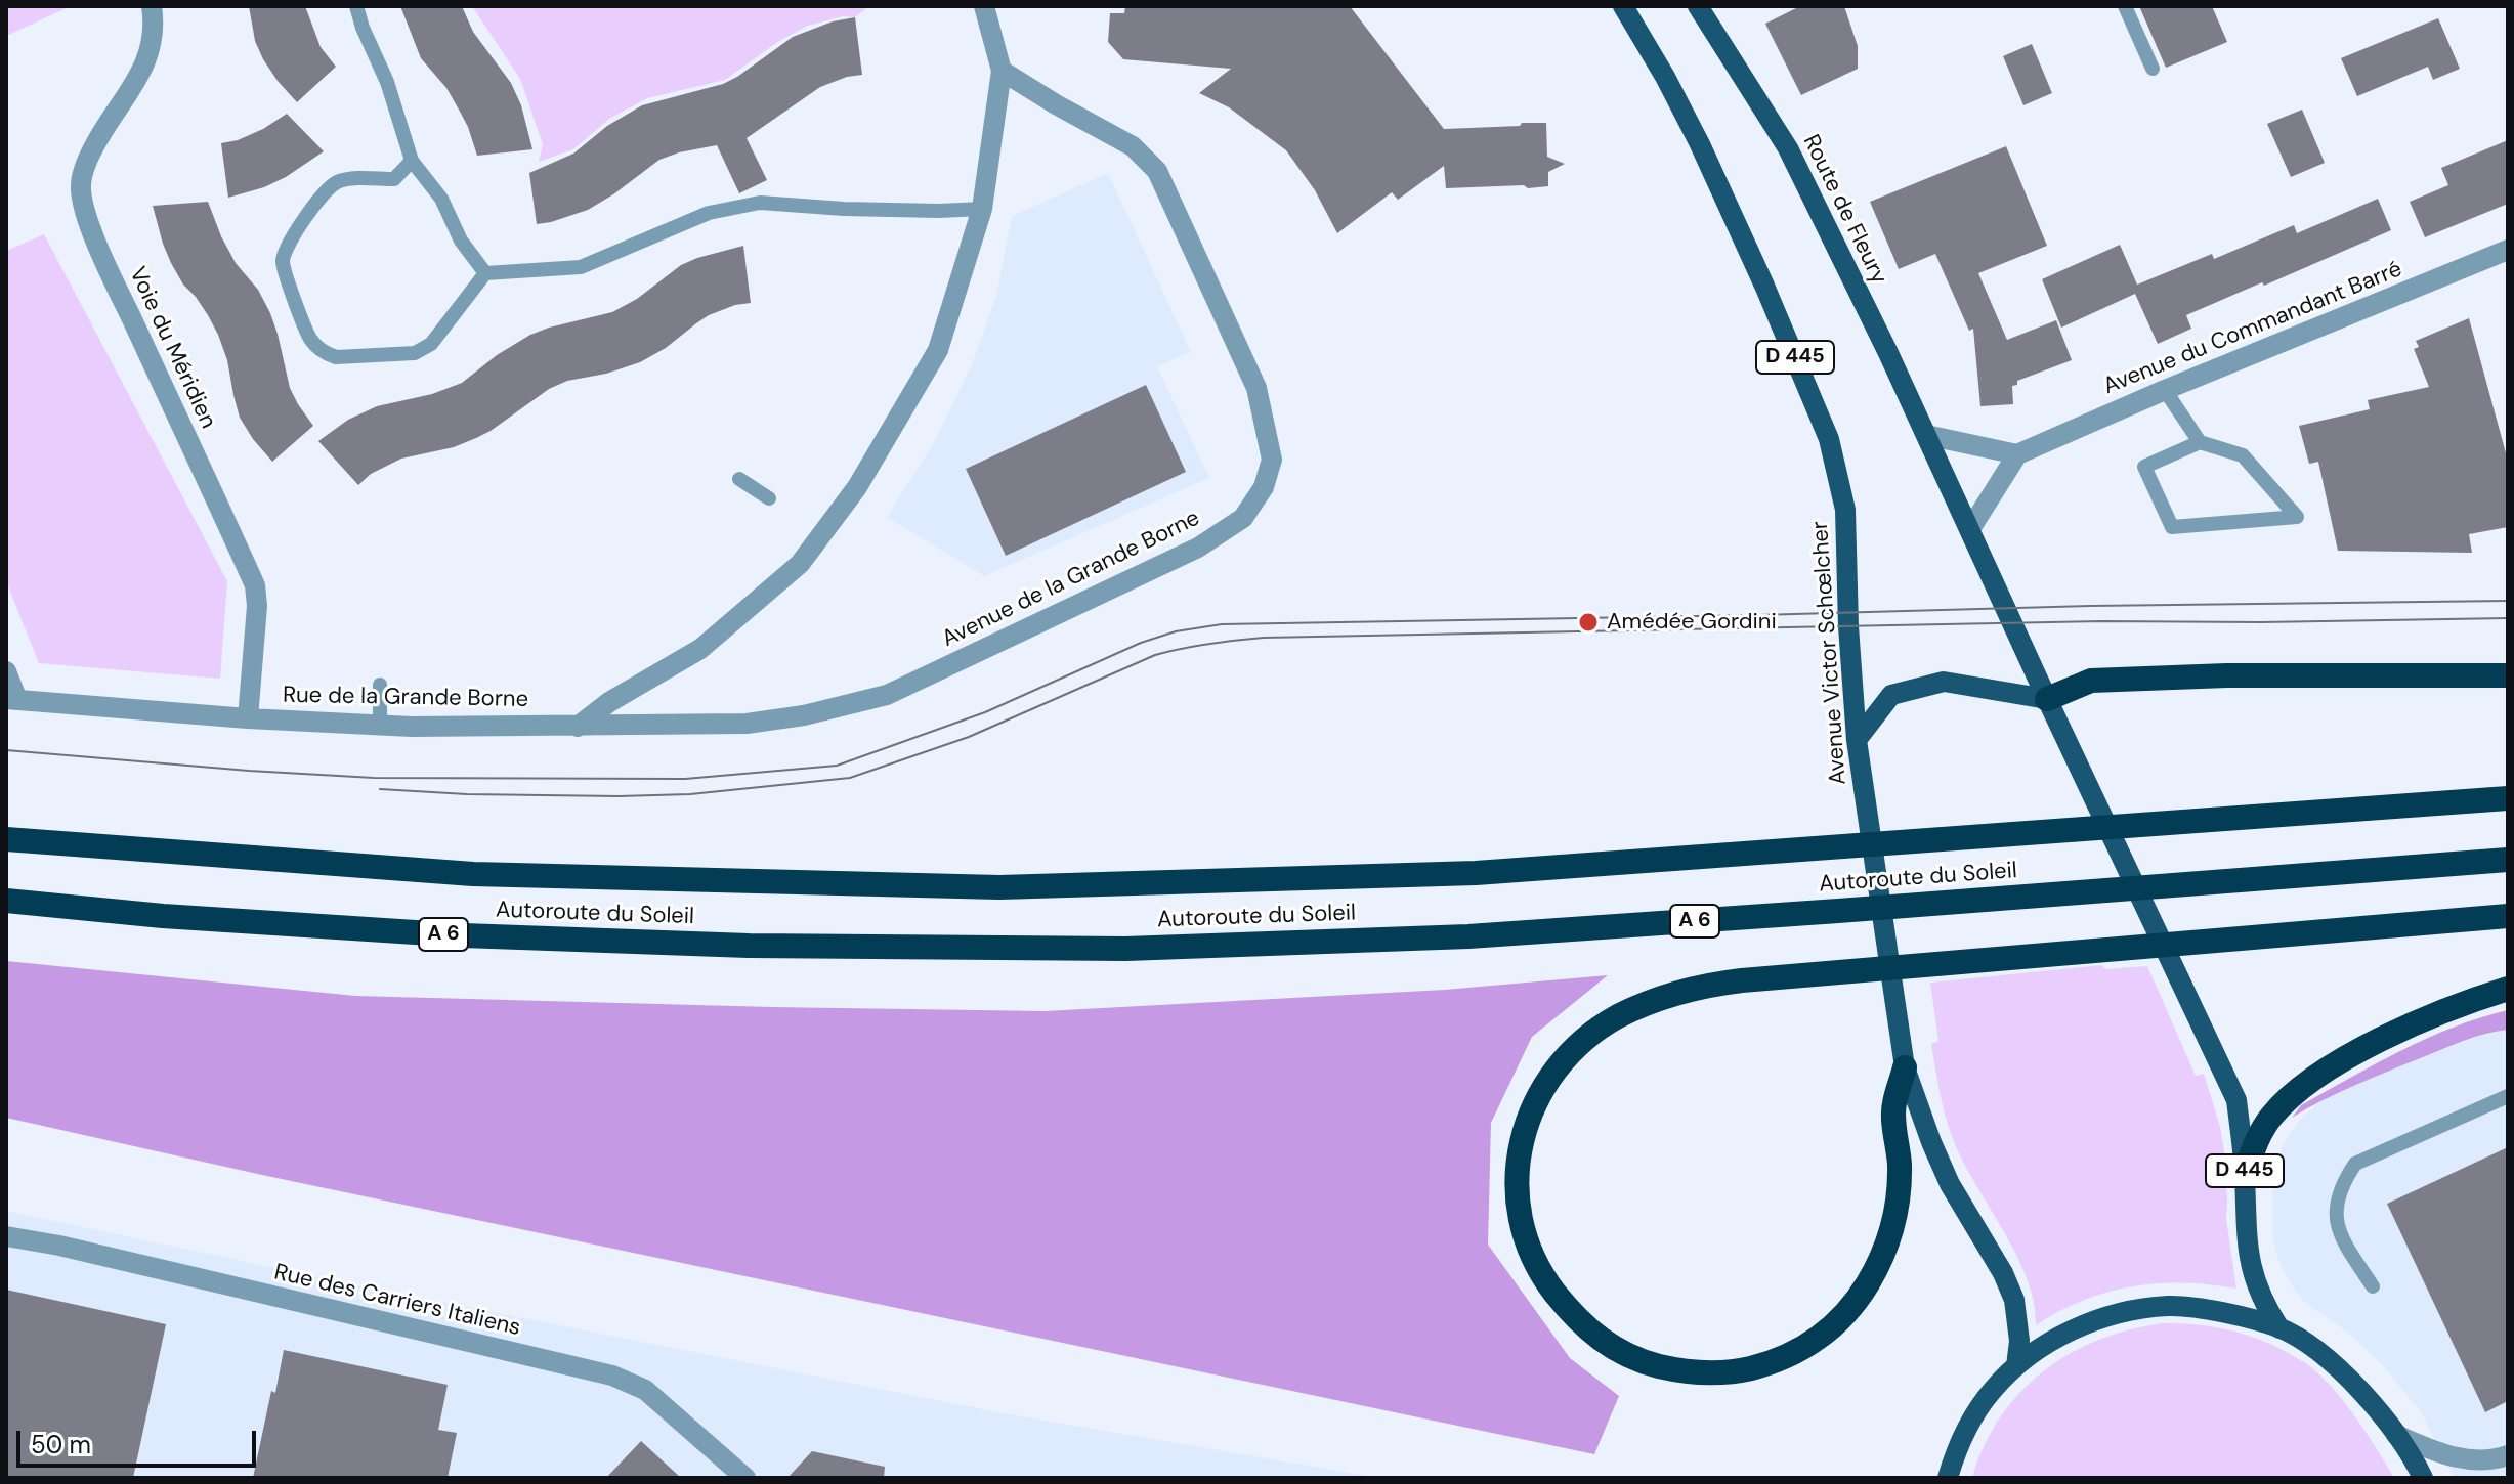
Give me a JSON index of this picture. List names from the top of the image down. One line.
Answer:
{"streets":{"highway":["Autoroute du Soleil","A 6"],"main road":["Route de Fleury","D 445","Avenue Victor Schœlcher"],"street":["Avenue du Commandant Barré","Voie du Méridien","Avenue de la Grande Borne","Rue de la Grande Borne","Rue des Carriers Italiens"]},"crossings":[["Route de Fleury","D 445"],["Voie du Méridien","Rue de la Grande Borne"],["Avenue de la Grande Borne","Rue de la Grande Borne"]],"places":["Amédée Gordini"],"scale_bar":"50 m"}
